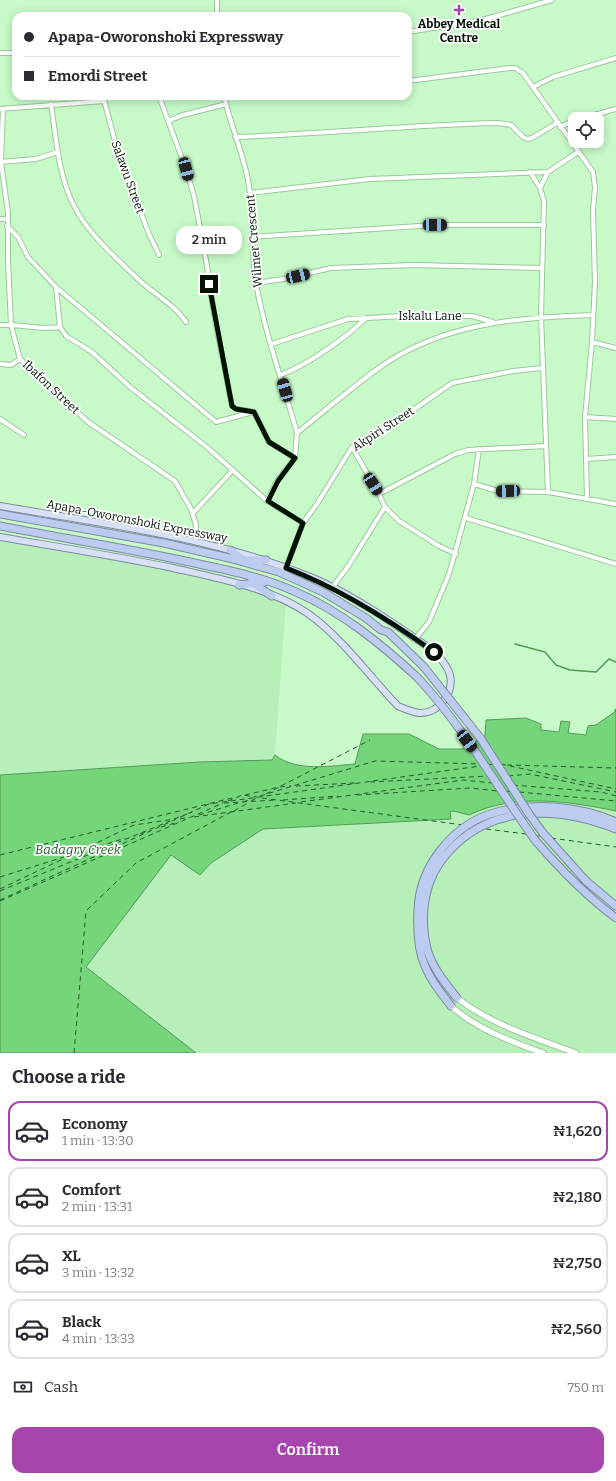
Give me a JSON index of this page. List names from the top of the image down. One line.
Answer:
{"streets":{"highway":["Apapa-Oworonshoki Expressway"],"street":["Salawu Street","Wilmer Crescent","Iskalu Lane","Ibafon Street","Akpiri Street"]},"crossings":[["Wilmer Crescent","Iskalu Lane"],["Ibafon Street","Apapa-Oworonshoki Expressway"],["Akpiri Street","Apapa-Oworonshoki Expressway"]],"water":["Badagry Creek"],"places":{"health":["Abbey Medical Centre"]},"page":{"banner":["Apapa-Oworonshoki Expressway","Emordi Street"],"bubble":"2 min","heading":"Choose a ride","list":[{"name":"Economy","note":"1 min · 13:30","value":"₦1,620"},{"name":"Comfort","note":"2 min · 13:31","value":"₦2,180"},{"name":"XL","note":"3 min · 13:32","value":"₦2,750"},{"name":"Black","note":"4 min · 13:33","value":"₦2,560"}],"pay":["Cash","750 m"],"buttons":"Confirm"}}
